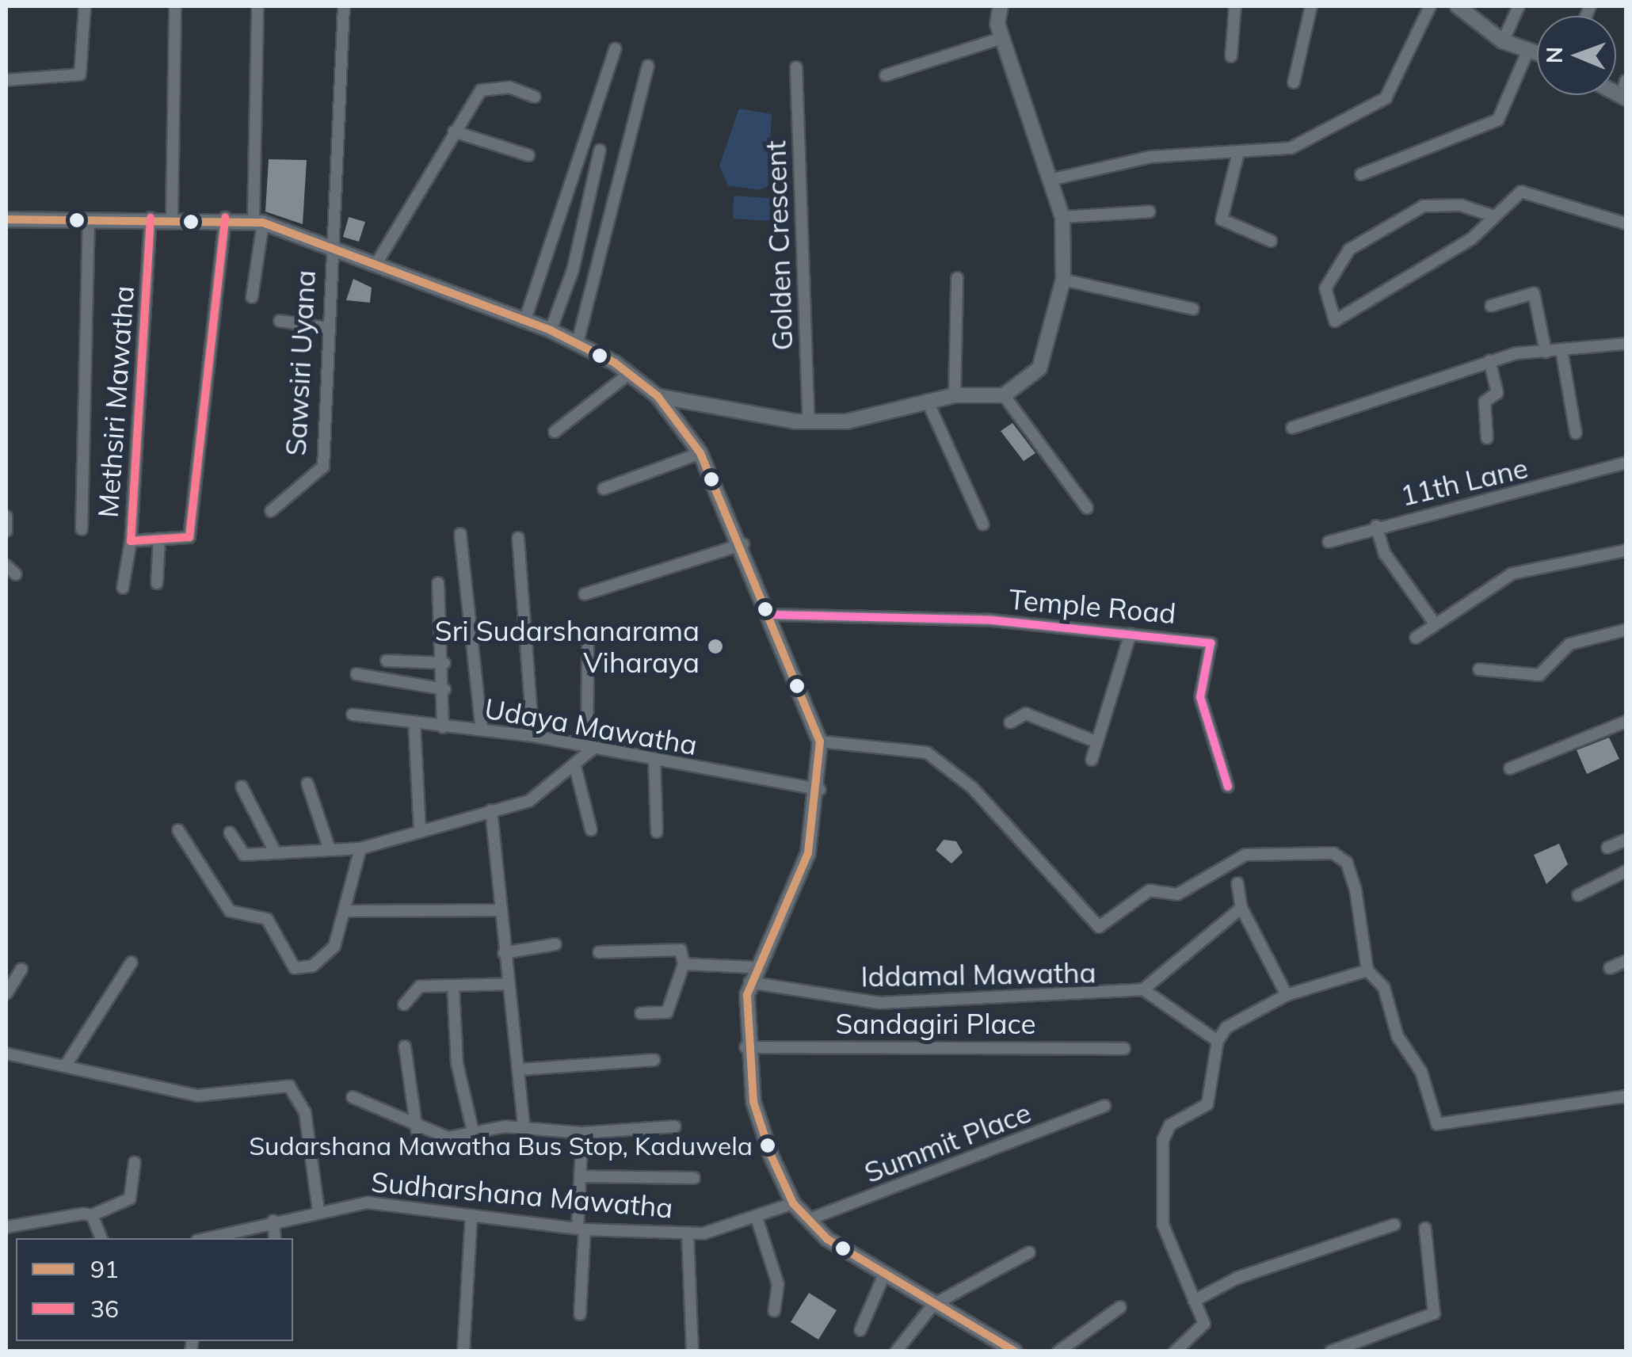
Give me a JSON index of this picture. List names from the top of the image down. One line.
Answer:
{"streets":{"street":["Golden Crescent","Sawsiri Uyana","Methsiri Mawatha","11th Lane","Temple Road","Udaya Mawatha","Iddamal Mawatha","Sandagiri Place","Summit Place","Sudharshana Mawatha"]},"places":["Sri Sudarshanarama Viharaya","Sudarshana Mawatha Bus Stop, Kaduwela"],"lines":["transit line 36","transit line 91"],"legend":["91","36"],"north":"left"}
